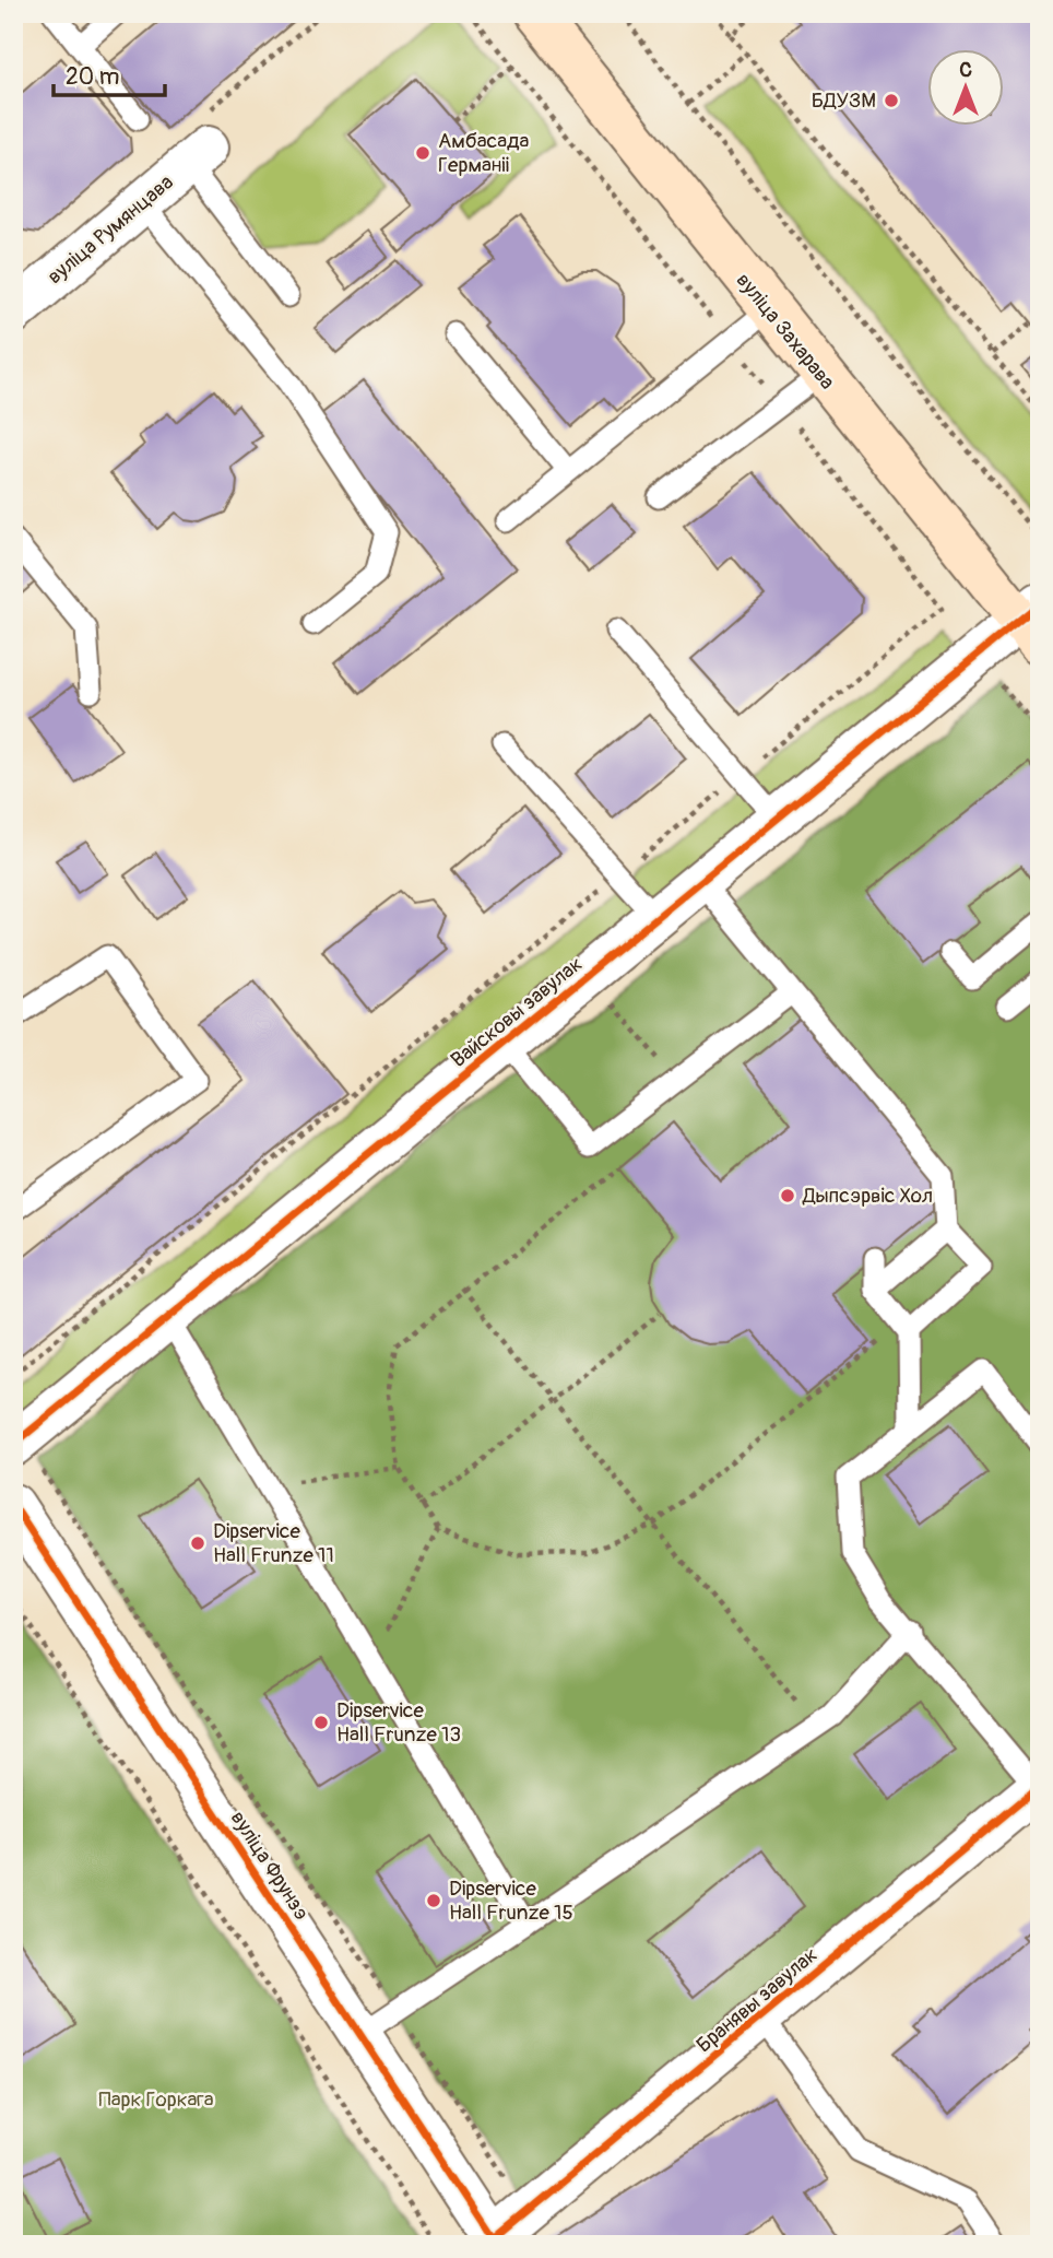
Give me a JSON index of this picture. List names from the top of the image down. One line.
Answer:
{"streets":{"main road":["вуліца Захарава"],"street":["вуліца Румянцава","Вайсковы завулак","вуліца Фрунзэ","Бранявы завулак"]},"crossings":[["вуліца Захарава","Вайсковы завулак"],["вуліца Фрунзэ","Бранявы завулак"]],"parks":["Парк Горкага"],"places":["БДУЗМ","Амбасада Германіі","Дыпсэрвіс Хол","Dipservice Hall Frunze 11","Dipservice Hall Frunze 13","Dipservice Hall Frunze 15"],"scale_bar":"20 m","north":"top"}
